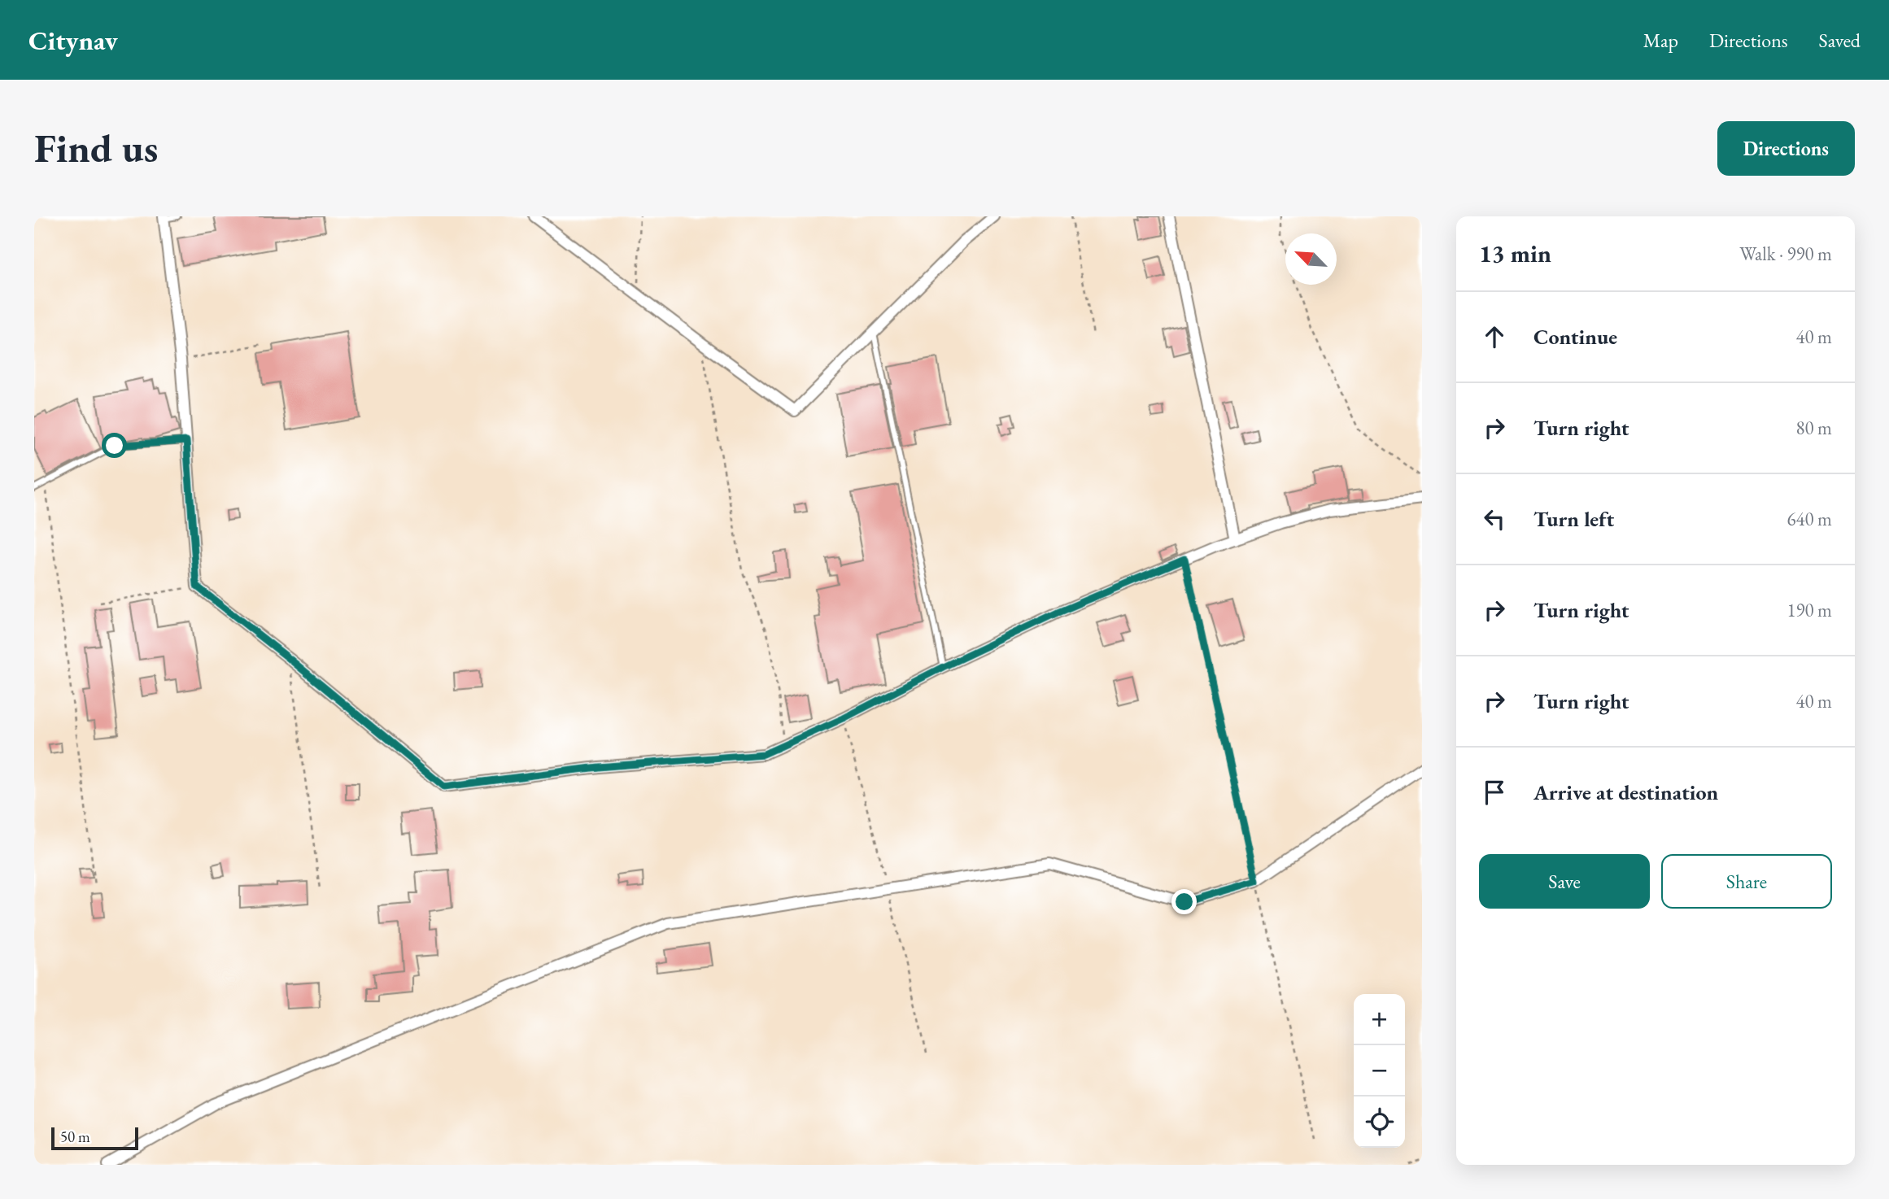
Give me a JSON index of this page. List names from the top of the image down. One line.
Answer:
{"scale_bar":"50 m","north":"top left","page":{"header":"Citynav","nav":["Map","Directions","Saved"],"buttons":["Directions",["Save","Share"]],"title":"Find us","heading":["13 min","Walk · 990 m"],"list":[["Continue","40 m"],["Turn right","80 m"],["Turn left","640 m"],["Turn right","190 m"],["Turn right","40 m"],"Arrive at destination"],"map_buttons":["+","−"],"scale":"50 m"}}
